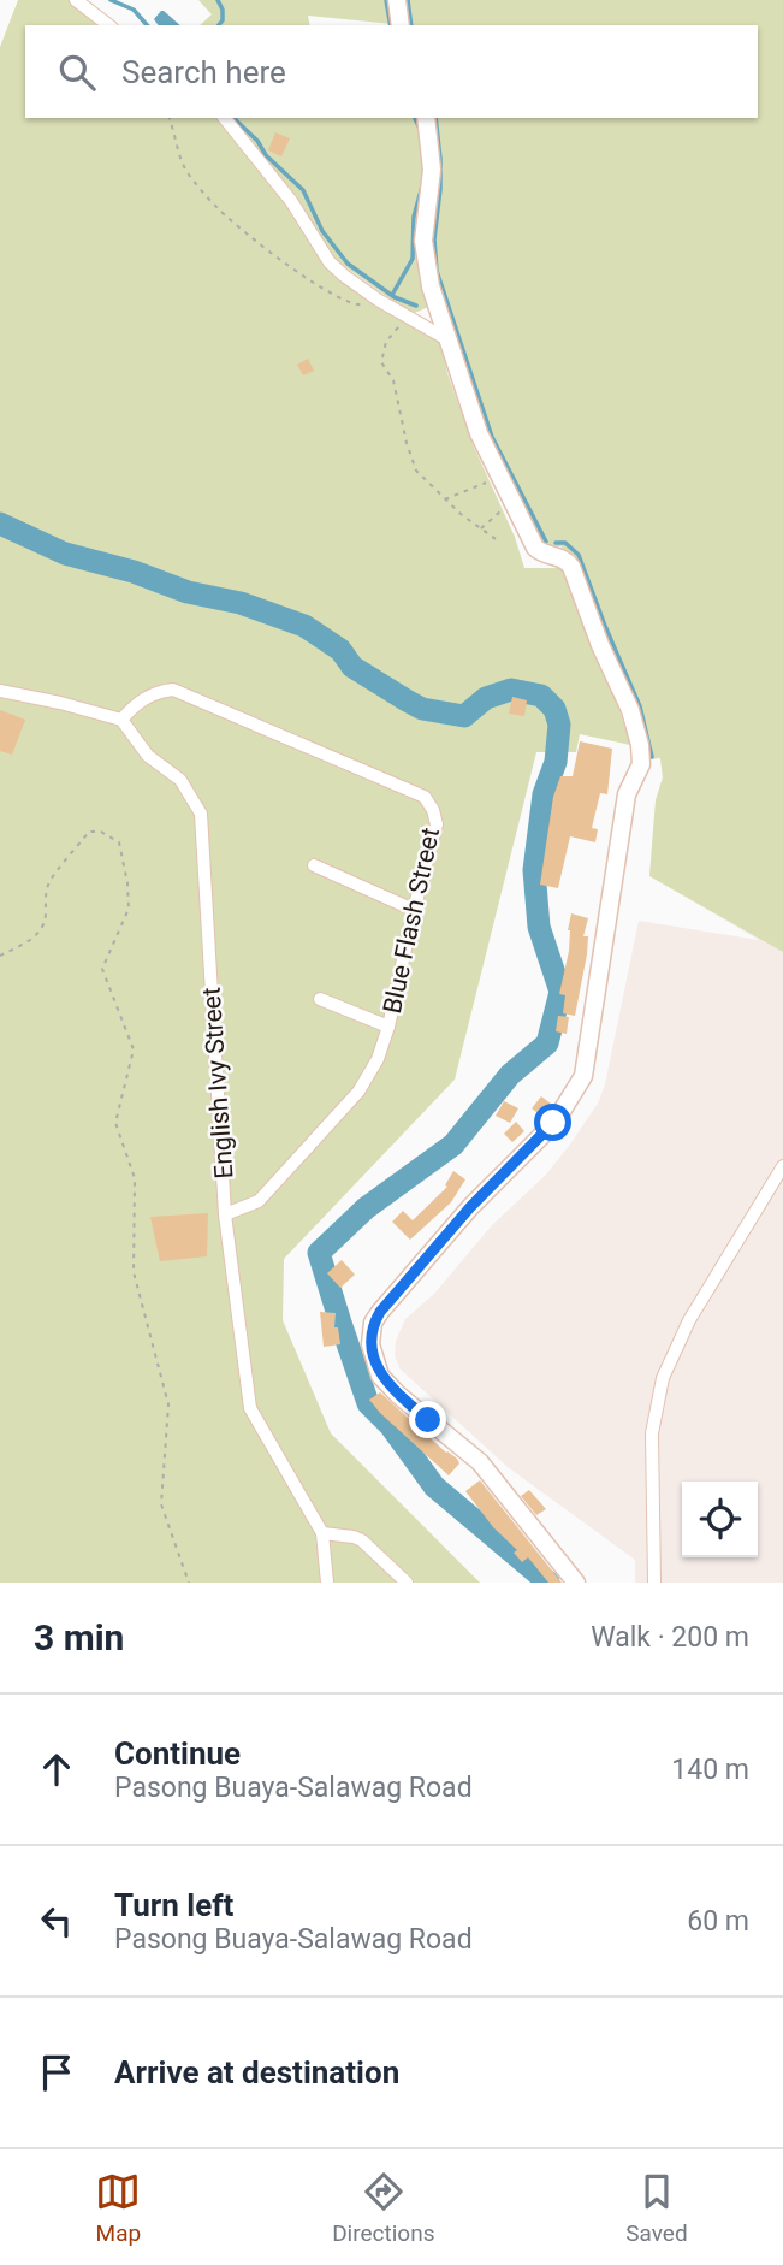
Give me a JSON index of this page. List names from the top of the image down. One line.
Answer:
{"streets":{"street":["Blue Flash Street","English Ivy Street"]},"crossings":[["Blue Flash Street","English Ivy Street"]],"page":{"search":"Search here","heading":["3 min","Walk · 200 m"],"list":[["Continue","Pasong Buaya-Salawag Road","140 m"],["Turn left","Pasong Buaya-Salawag Road","60 m"],"Arrive at destination"],"nav":["Map","Directions","Saved"]}}
